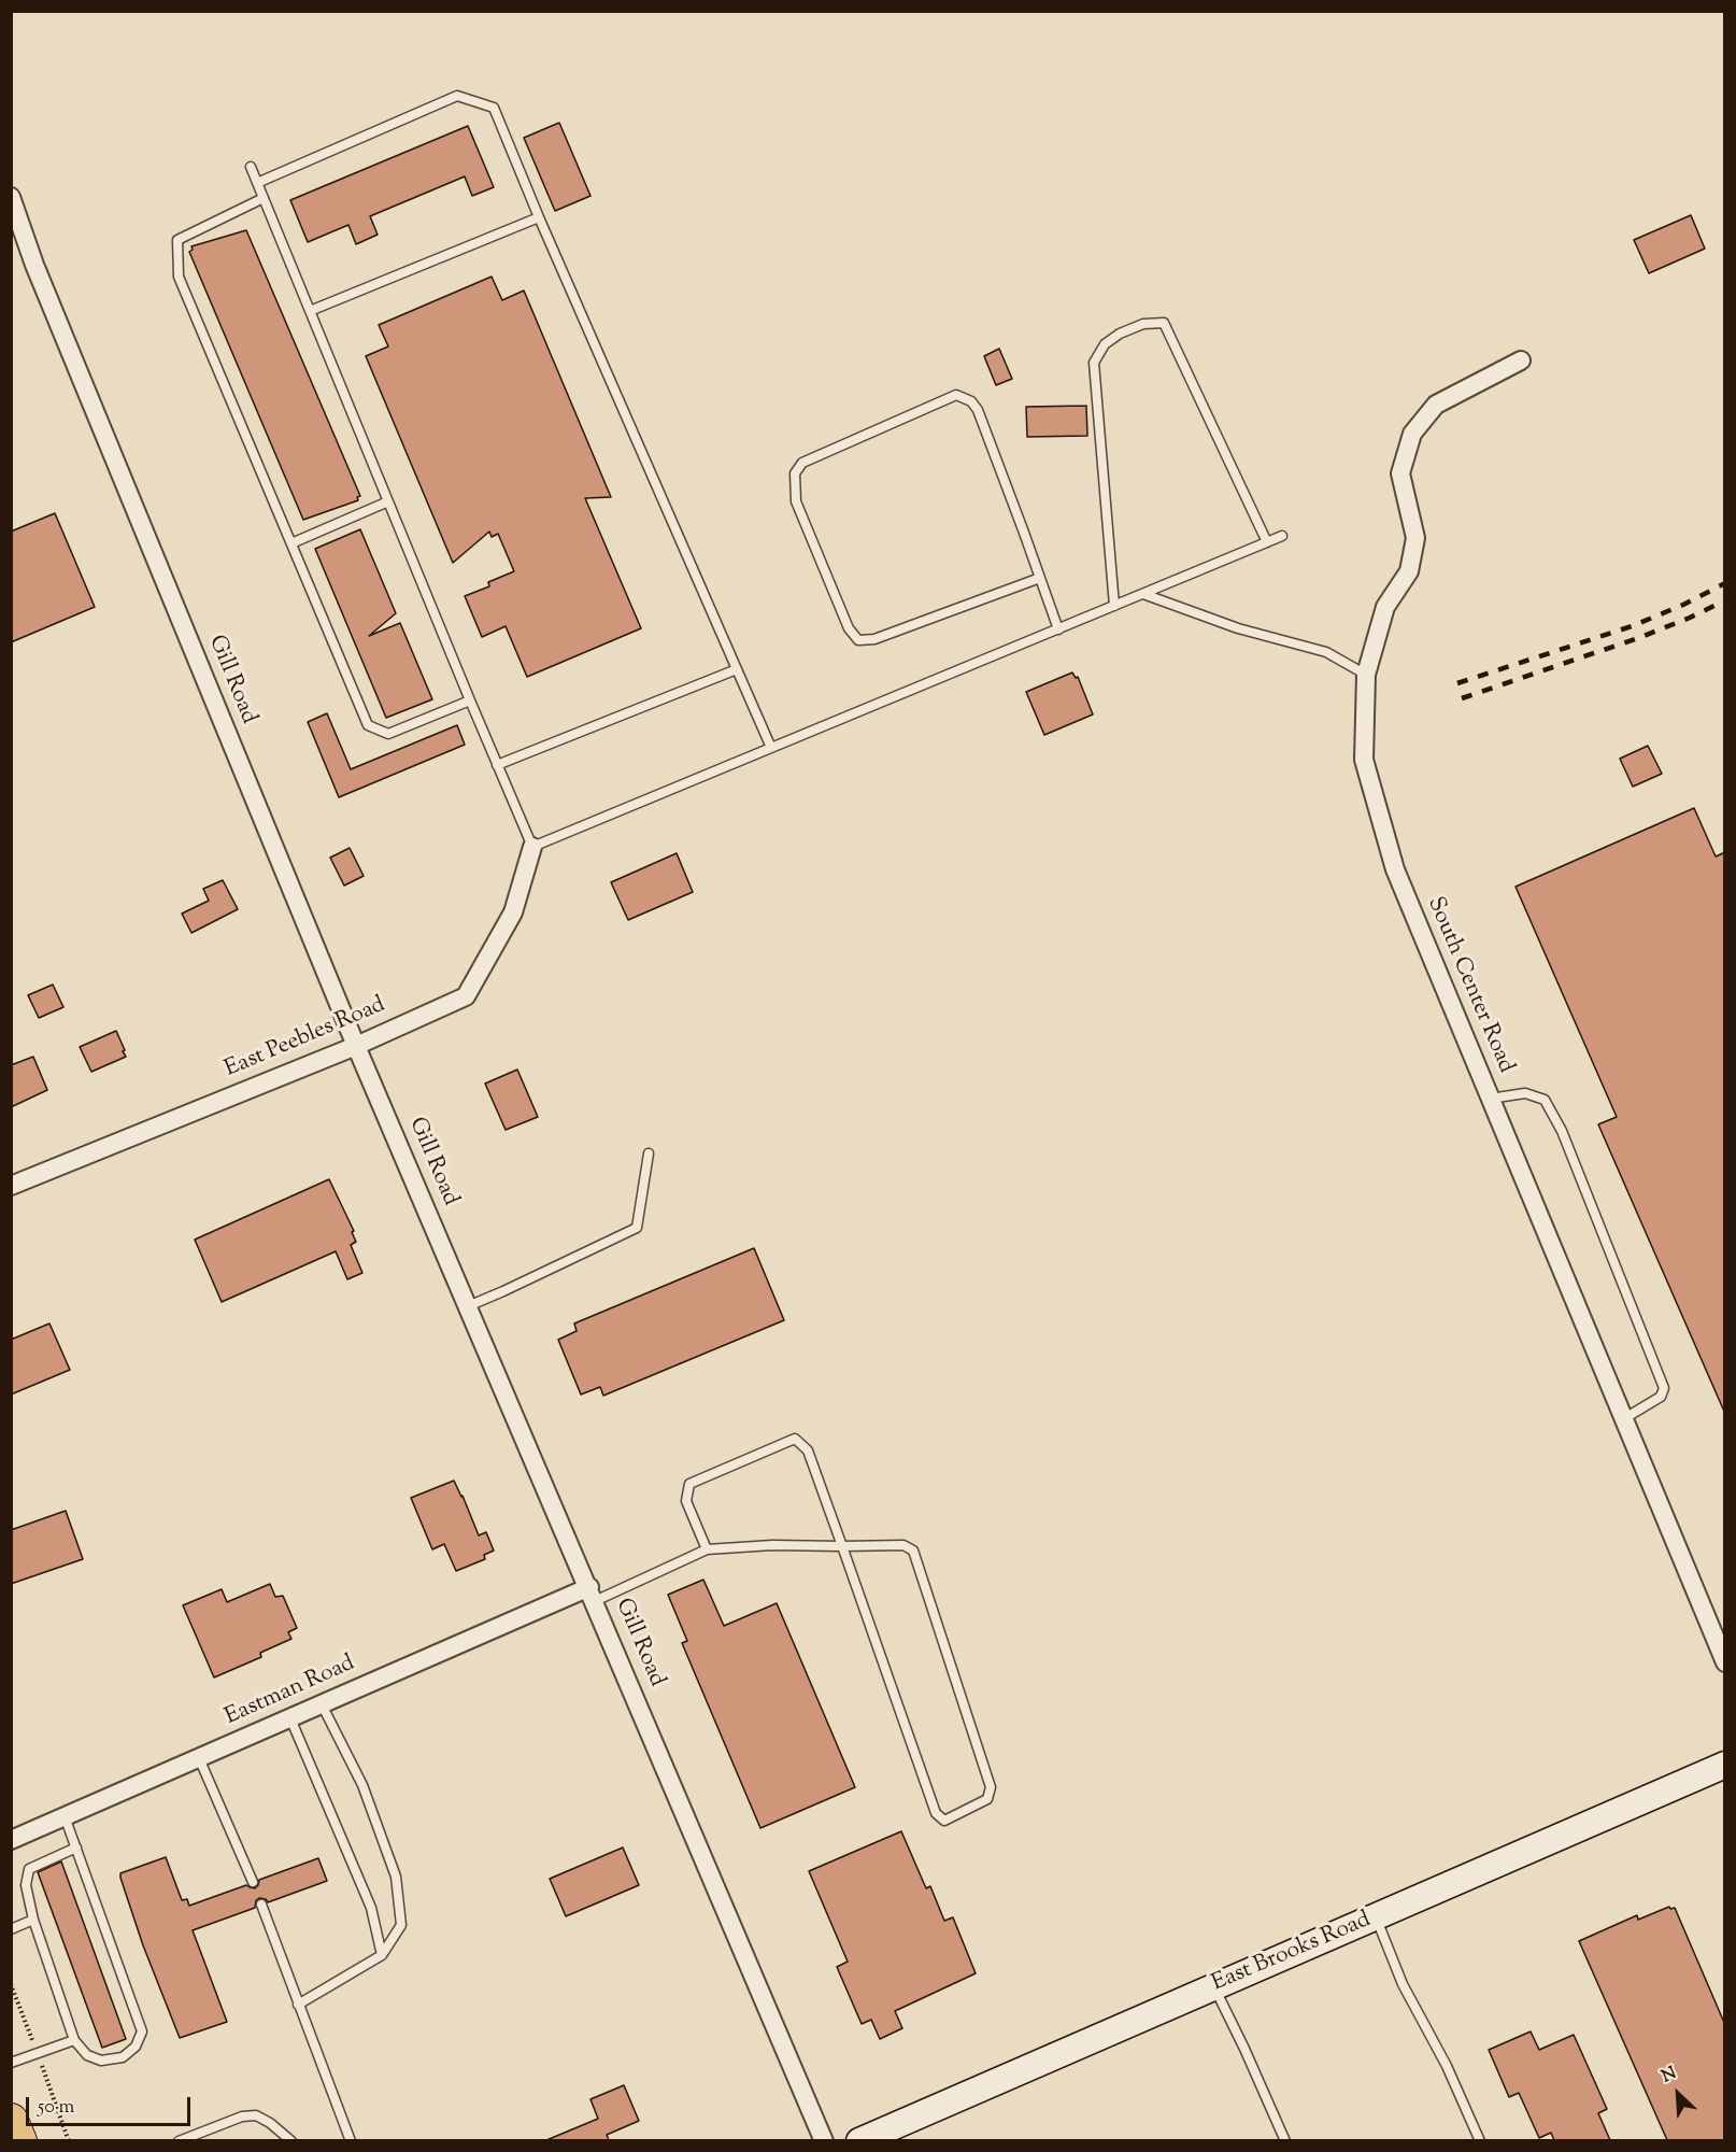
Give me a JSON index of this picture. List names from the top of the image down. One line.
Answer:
{"streets":{"main road":["East Brooks Road"],"street":["Gill Road","South Center Road","East Peebles Road","Eastman Road"]},"crossings":[["Gill Road","East Peebles Road"],["Gill Road","Eastman Road"]],"scale_bar":"50 m","north":"top left"}
